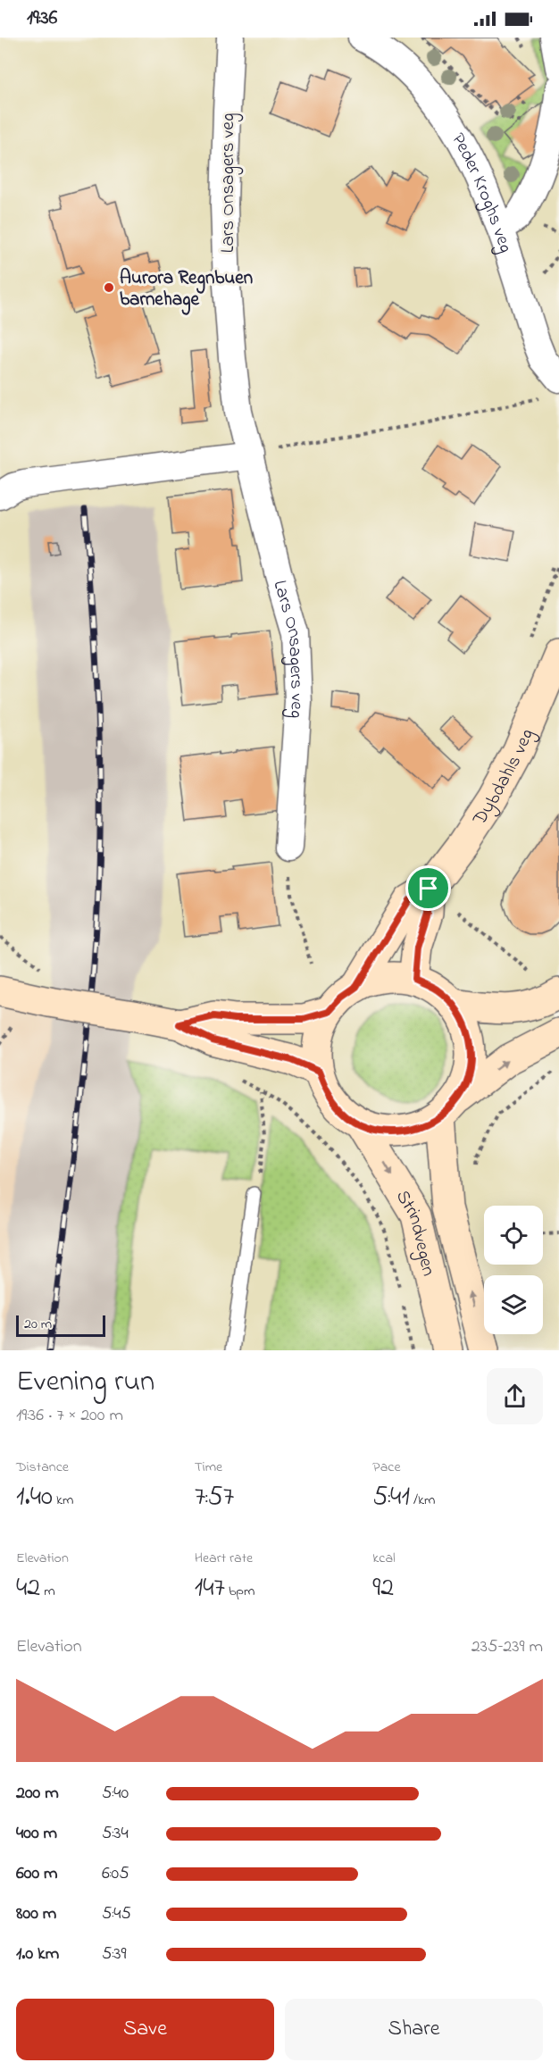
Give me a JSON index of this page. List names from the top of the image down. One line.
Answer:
{"streets":{"main road":["Dybdahls veg","Strindvegen"],"street":["Lars Onsagers veg","Peder Kroghs veg"]},"crossings":[["Dybdahls veg","Strindvegen"]],"places":["Aurora Regnbuen barnehage"],"scale_bar":"20 m","page":{"status":"19:36","scale":"20 m","heading":["Evening run","19:36 · 7 × 200 m"],"stats":[["Distance","1.40 km"],["Time","7:57"],["Pace","5:41 /km"],["Elevation","42 m"],["Heart rate","147 bpm"],["kcal","92"]],"chart":["Elevation","235–239 m"],"list":[{"name":"200 m","note":"5:40"},{"name":"400 m","note":"5:34"},{"name":"600 m","note":"6:05"},{"name":"800 m","note":"5:45"},{"name":"1.0 km","note":"5:39"}],"buttons":["Save","Share"]}}
